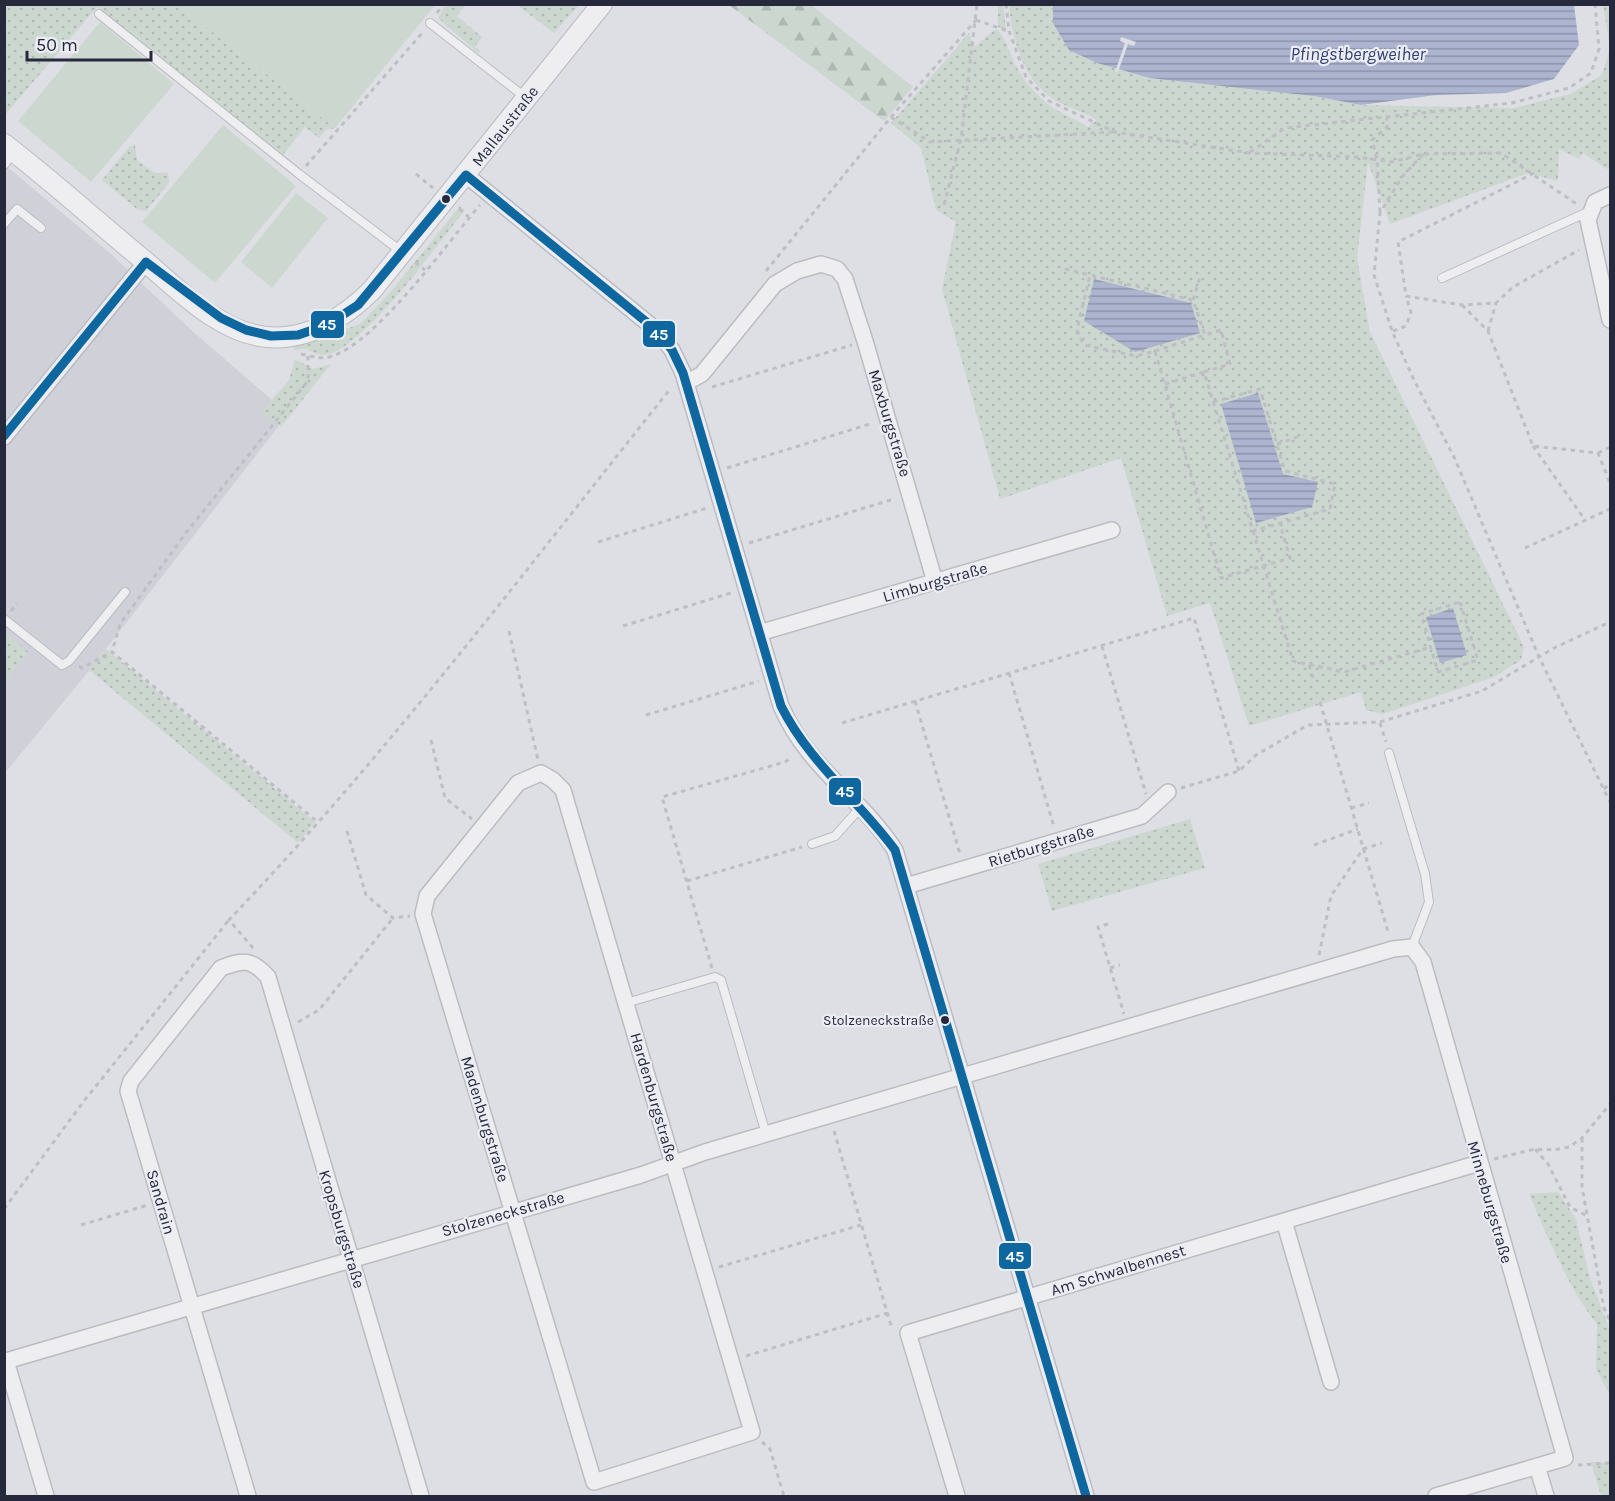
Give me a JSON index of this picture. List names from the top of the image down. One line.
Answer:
{"streets":{"street":["Mallaustraße","Maxburgstraße","Limburgstraße","Rietburgstraße","Hardenburgstraße","Madenburgstraße","Sandrain","Minneburgstraße","Stolzeneckstraße","Kropsburgstraße","Am Schwalbennest"]},"crossings":[["Maxburgstraße","Limburgstraße"],["Hardenburgstraße","Madenburgstraße"],["Hardenburgstraße","Stolzeneckstraße"],["Madenburgstraße","Stolzeneckstraße"],["Sandrain","Stolzeneckstraße"],["Sandrain","Kropsburgstraße"],["Minneburgstraße","Stolzeneckstraße"],["Minneburgstraße","Am Schwalbennest"],["Stolzeneckstraße","Kropsburgstraße"]],"water":["Pfingstbergweiher"],"places":["Stolzeneckstraße"],"lines":["transit line 45"],"scale_bar":"50 m"}
